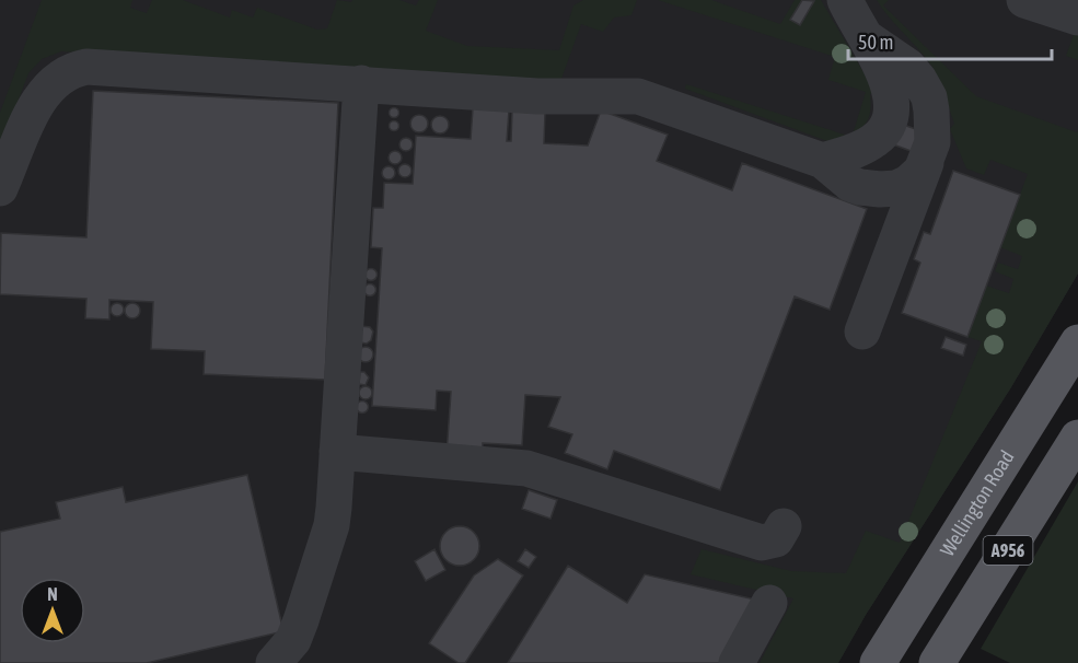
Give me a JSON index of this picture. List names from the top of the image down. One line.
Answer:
{"streets":{"main road":["Wellington Road","A956"]},"scale_bar":"50 m","north":"top"}
